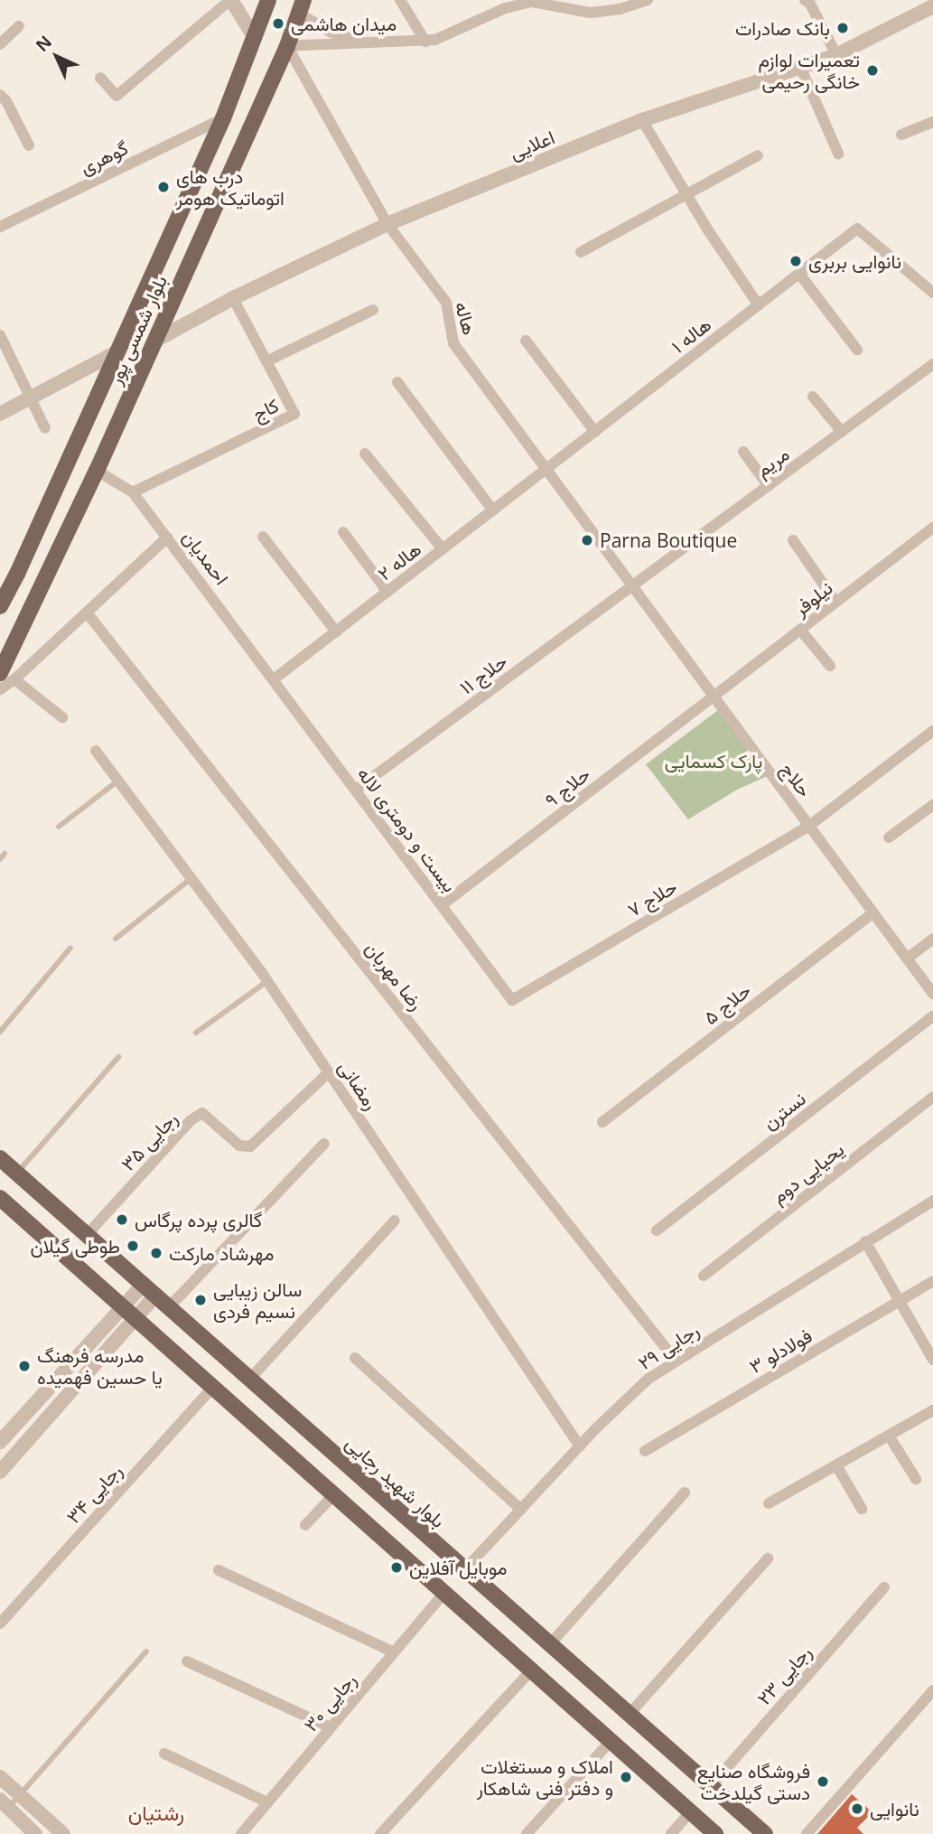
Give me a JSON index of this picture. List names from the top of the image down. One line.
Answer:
{"streets":{"main road":["بلوار شمسی پور","بلوار شهید رجایی"],"street":["اعلایی","گوهری","هاله","هاله ۱","کاج","مریم","احمدیان","هاله ۲","نیلوفر","حلاج ۱۱","حلاج","حلاج ۹","بیست و دومتری لاله","حلاج ۷","رضا مهربان","حلاج ۵","رمضانی","نسترن","رجایی ۳۵","یحیایی دوم","رجایی ۲۹","فولادلو ۳","رجایی ۳۴","رجایی ۲۳","رجایی ۳۰"]},"crossings":[["اعلایی","هاله"],["اعلایی","بلوار شمسی پور"],["اعلایی","کاج"],["گوهری","بلوار شمسی پور"],["هاله","بلوار شمسی پور"],["هاله","هاله ۱"],["هاله","مریم"],["هاله","هاله ۲"],["هاله","حلاج ۱۱"],["هاله","حلاج"],["بلوار شمسی پور","احمدیان"],["هاله ۱","هاله ۲"],["کاج","احمدیان"],["مریم","حلاج ۱۱"],["مریم","حلاج"],["احمدیان","هاله ۲"],["احمدیان","بیست و دومتری لاله"],["هاله ۲","بیست و دومتری لاله"],["نیلوفر","حلاج"],["نیلوفر","حلاج ۹"],["حلاج ۱۱","حلاج"],["حلاج ۱۱","بیست و دومتری لاله"],["حلاج","حلاج ۹"],["حلاج","حلاج ۷"],["حلاج","حلاج ۵"],["حلاج ۹","بیست و دومتری لاله"],["بیست و دومتری لاله","حلاج ۷"],["رضا مهربان","رجایی ۲۹"],["رمضانی","رجایی ۳۵"],["رمضانی","رجایی ۲۹"],["رجایی ۳۵","بلوار شهید رجایی"],["رجایی ۲۹","بلوار شهید رجایی"],["بلوار شهید رجایی","رجایی ۲۳"]],"districts":["رشتیان"],"parks":["پارک کسمایی"],"places":["میدان هاشمی","بانک صادرات","تعمیرات لوازم خانگی رحیمی","درب های اتوماتیک هومر","نانوایی بربری","Parna Boutique","گالری پرده پرگاس","طوطی گیلان","مهرشاد مارکت","سالن زیبایی نسیم فردی","مدرسه فرهنگ یا حسین فهمیده","موبایل آفلاین","املاک و مستغلات و دفتر فنی شاهکار","فروشگاه صنایع دستی گیلدخت","نانوایی"],"north":"top left"}
